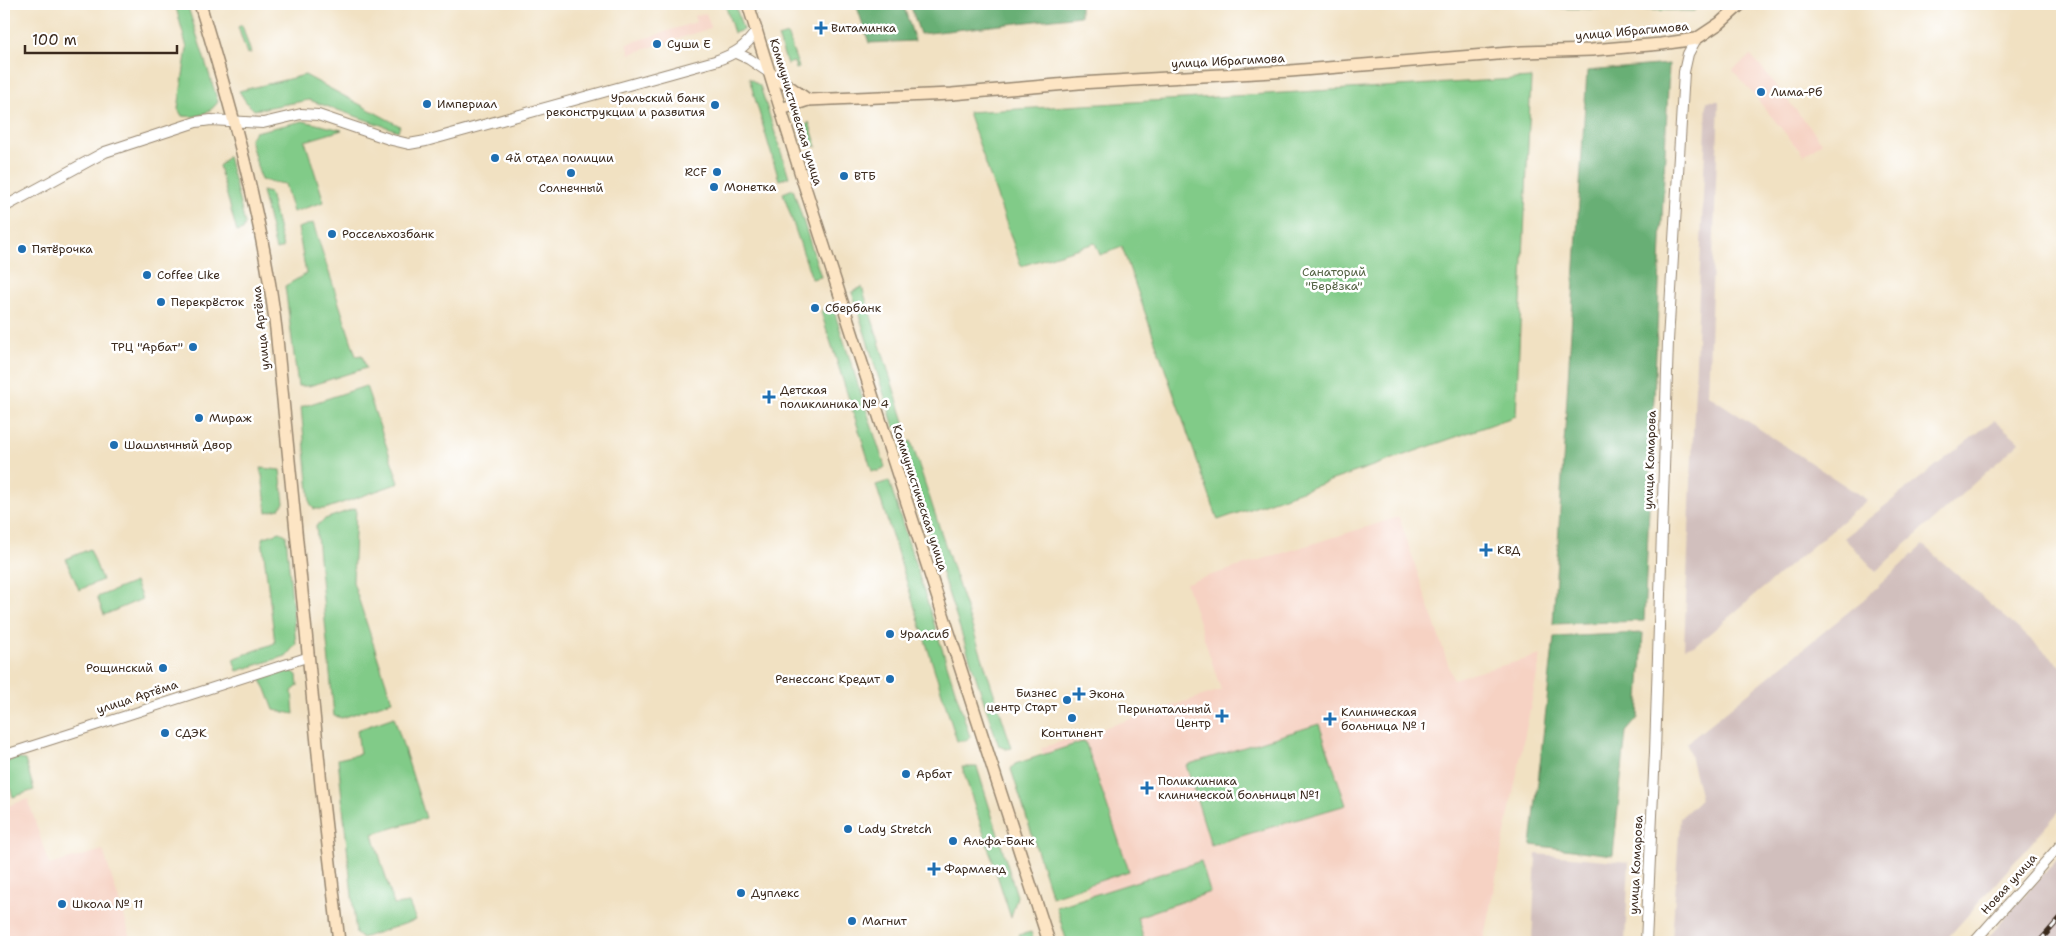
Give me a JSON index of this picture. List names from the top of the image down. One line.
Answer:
{"streets":{"main road":["улица Ибрагимова","Коммунистическая улица","улица Артёма"],"street":["улица Комарова","Новая улица"]},"crossings":[["улица Ибрагимова","Коммунистическая улица"],["улица Ибрагимова","улица Комарова"]],"parks":["Санаторий \"Берёзка\""],"places":{"health":["Витаминка","Детская поликлиника № 4","КВД","Экона","Перинатальный Центр","Клиническая больница № 1","Поликлиника клинической больницы №1","Фармленд"],"other":["Суши Е","Лима-Рб","Империал","Уральский банк реконструкции и развития","4й отдел полиции","RCF","Солнечный","ВТБ","Монетка","Россельхозбанк","Пятёрочка","Coffee Like","Перекрёсток","Сбербанк","ТРЦ \"Арбат\"","Мираж","Шашлычный Двор","Уралсиб","Рощинский","Ренессанс Кредит","Бизнес центр Старт","Континент","СДЭК","Арбат","Lady Stretch","Альфа-Банк","Дуплекс","Школа № 11","Магнит"]},"scale_bar":"100 m"}
